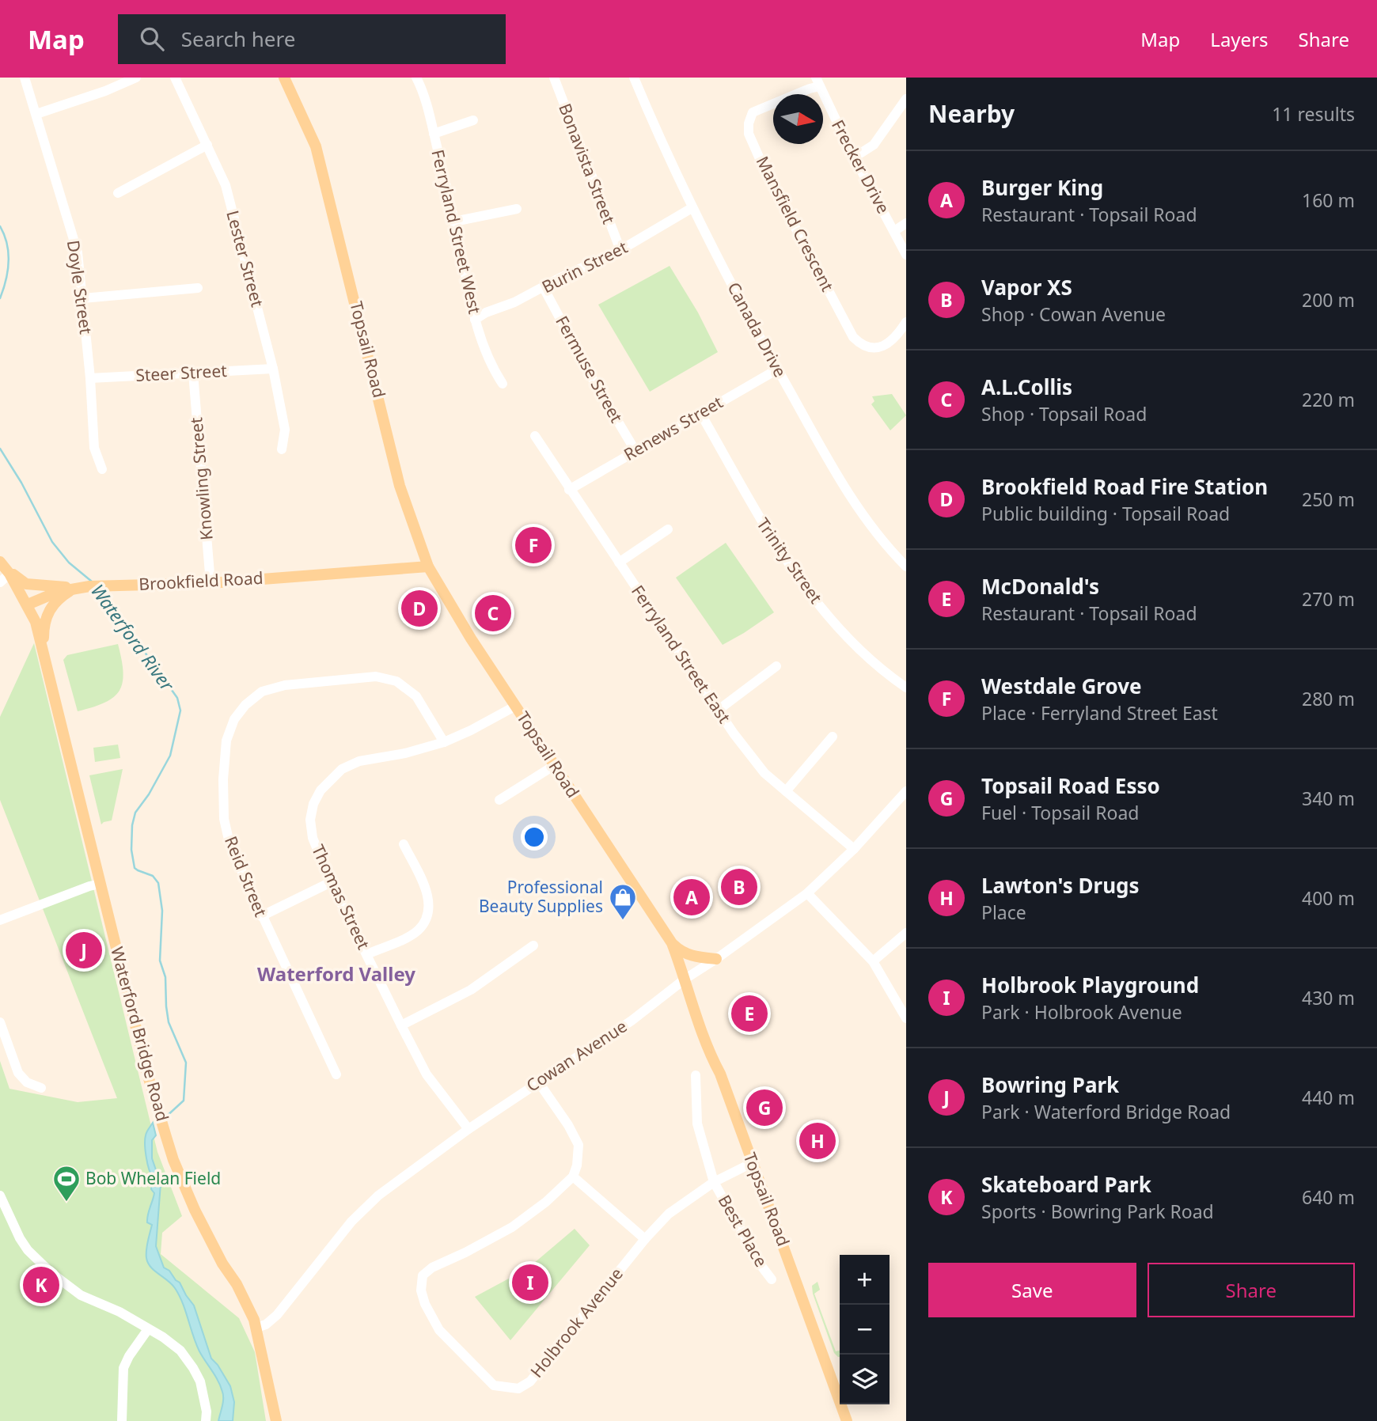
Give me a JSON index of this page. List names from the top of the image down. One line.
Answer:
{"streets":{"main road":["Topsail Road","Brookfield Road","Waterford Bridge Road"],"street":["Bonavista Street","Frecker Drive","Mansfield Crescent","Ferryland Street West","Lester Street","Burin Street","Doyle Street","Canada Drive","Fermuse Street","Steer Street","Renews Street","Knowling Street","Trinity Street","Ferryland Street East","Reid Street","Thomas Street","Cowan Avenue","Best Place","Holbrook Avenue"]},"crossings":[["Bonavista Street","Burin Street"],["Frecker Drive","Mansfield Crescent"],["Ferryland Street West","Burin Street"],["Lester Street","Steer Street"],["Burin Street","Canada Drive"],["Burin Street","Fermuse Street"],["Doyle Street","Steer Street"],["Canada Drive","Renews Street"],["Topsail Road","Brookfield Road"],["Topsail Road","Thomas Street"],["Topsail Road","Cowan Avenue"],["Topsail Road","Holbrook Avenue"],["Fermuse Street","Renews Street"],["Steer Street","Knowling Street"],["Renews Street","Trinity Street"],["Renews Street","Ferryland Street East"],["Knowling Street","Brookfield Road"],["Brookfield Road","Waterford Bridge Road"],["Ferryland Street East","Cowan Avenue"],["Reid Street","Thomas Street"],["Thomas Street","Cowan Avenue"],["Waterford Bridge Road","Cowan Avenue"],["Best Place","Holbrook Avenue"]],"districts":["Waterford Valley"],"water":["Waterford River"],"places":{"shop":["Professional Beauty Supplies"],"sports":["Bob Whelan Field"]},"north":"right","page":{"header":"Map","search":"Search here","nav":["Map","Layers","Share"],"heading":["Nearby","11 results"],"list":[{"mark":"A","name":"Burger King","note":"Restaurant · Topsail Road","value":"160 m"},{"mark":"B","name":"Vapor XS","note":"Shop · Cowan Avenue","value":"200 m"},{"mark":"C","name":"A.L.Collis","note":"Shop · Topsail Road","value":"220 m"},{"mark":"D","name":"Brookfield Road Fire Station","note":"Public building · Topsail Road","value":"250 m"},{"mark":"E","name":"McDonald's","note":"Restaurant · Topsail Road","value":"270 m"},{"mark":"F","name":"Westdale Grove","note":"Place · Ferryland Street East","value":"280 m"},{"mark":"G","name":"Topsail Road Esso","note":"Fuel · Topsail Road","value":"340 m"},{"mark":"H","name":"Lawton's Drugs","note":"Place","value":"400 m"},{"mark":"I","name":"Holbrook Playground","note":"Park · Holbrook Avenue","value":"430 m"},{"mark":"J","name":"Bowring Park","note":"Park · Waterford Bridge Road","value":"440 m"},{"mark":"K","name":"Skateboard Park","note":"Sports · Bowring Park Road","value":"640 m"}],"pins":["F","D","C","B","A","J","E","G","H","I","K"],"buttons":["Save","Share"],"map_buttons":["+","−"]}}
